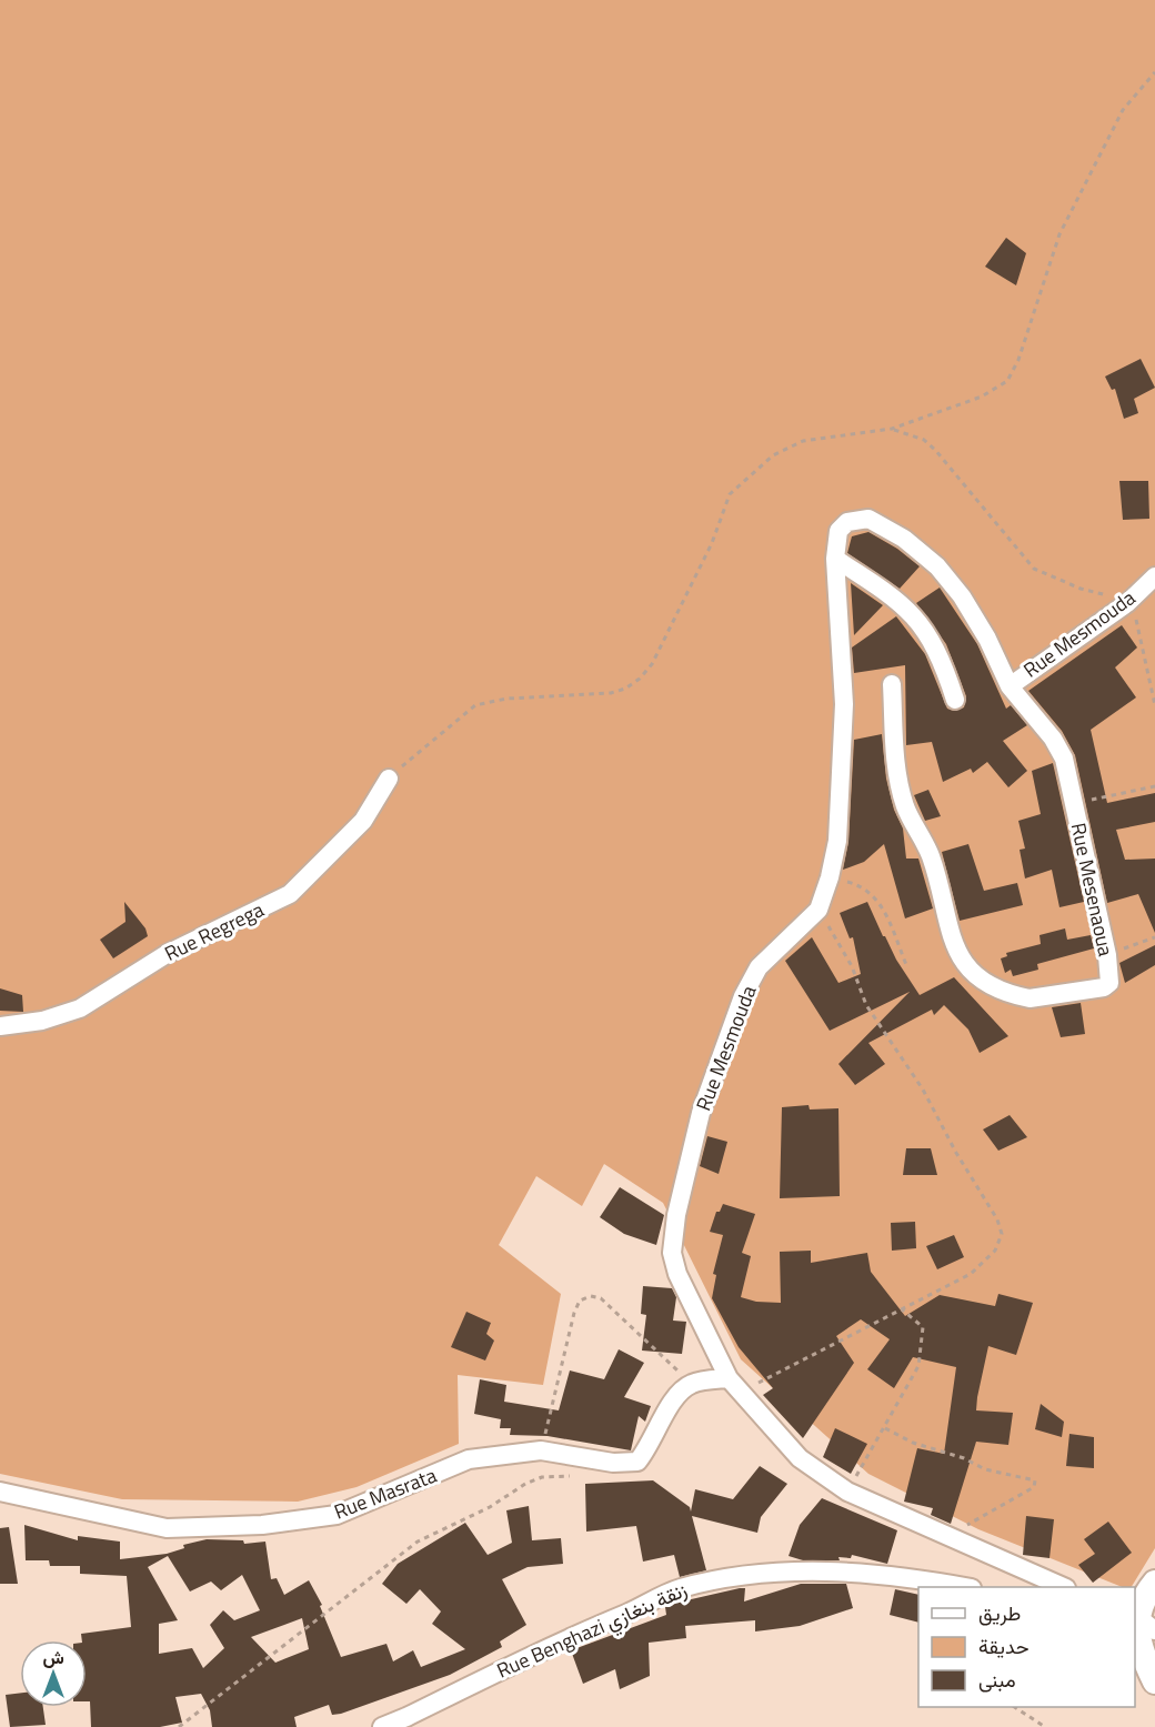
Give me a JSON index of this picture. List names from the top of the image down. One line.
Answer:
{"streets":{"street":["Rue Mesmouda","Rue Mesenaoua","Rue Regrega","Rue Masrata","Rue Benghazi زنقة بنغازي"]},"crossings":[["Rue Mesmouda","Rue Mesenaoua"]],"legend":["طريق","حديقة","مبنى"],"north":"top"}
